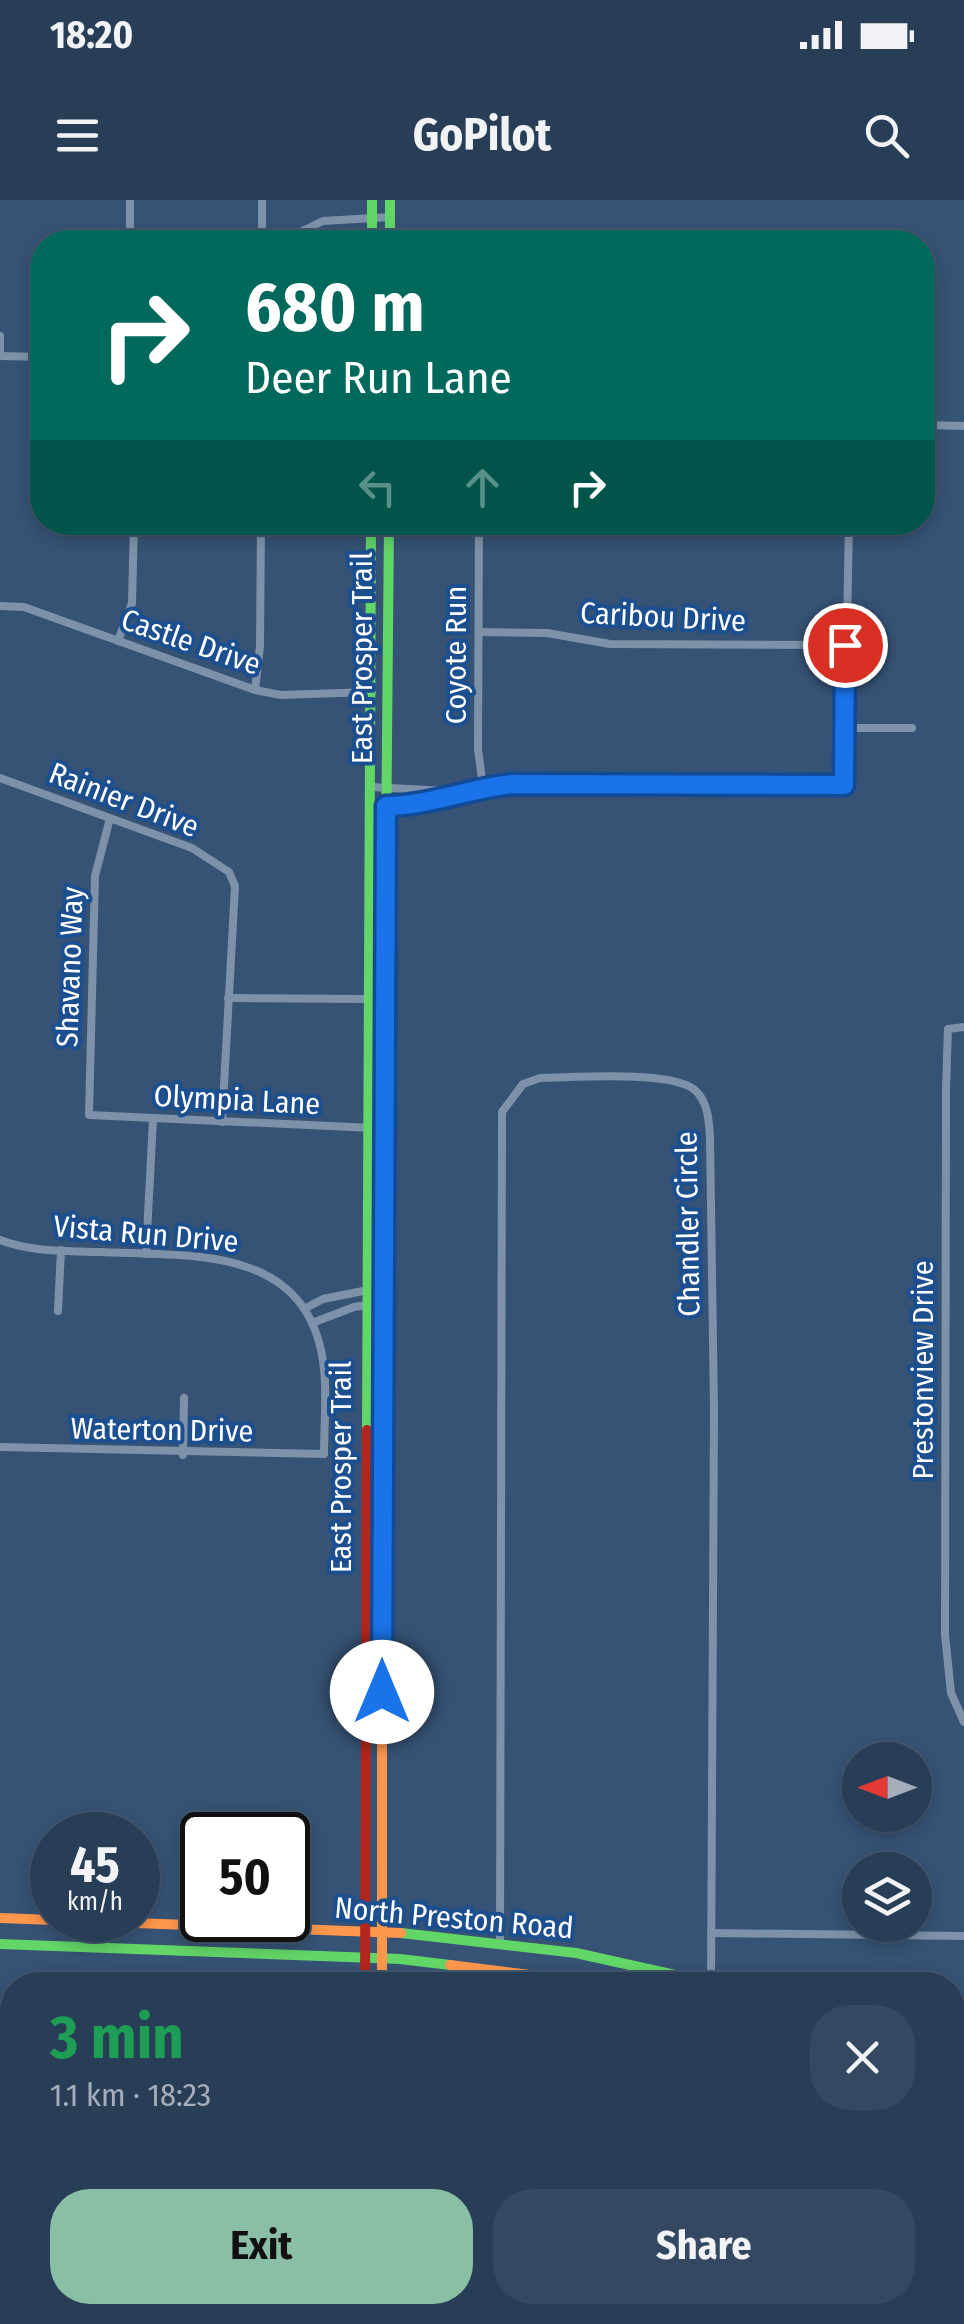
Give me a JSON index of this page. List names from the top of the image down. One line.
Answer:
{"streets":{"main road":["East Prosper Trail","North Preston Road"],"street":["Caribou Drive","Castle Drive","Coyote Run","Rainier Drive","Shavano Way","Olympia Lane","Chandler Circle","Vista Run Drive","Prestonview Drive","Waterton Drive"]},"crossings":[["Caribou Drive","Coyote Run"],["Castle Drive","East Prosper Trail"],["East Prosper Trail","Olympia Lane"],["East Prosper Trail","North Preston Road"],["Rainier Drive","Shavano Way"],["Shavano Way","Olympia Lane"],["Chandler Circle","North Preston Road"],["Vista Run Drive","Waterton Drive"]],"north":"left","page":{"status":"18:20","header":"GoPilot","turn":["680 m","Deer Run Lane"],"speed":"45 km/h","limit":"50","heading":["3 min","1.1 km · 18:23"],"buttons":["Exit","Share"]}}
